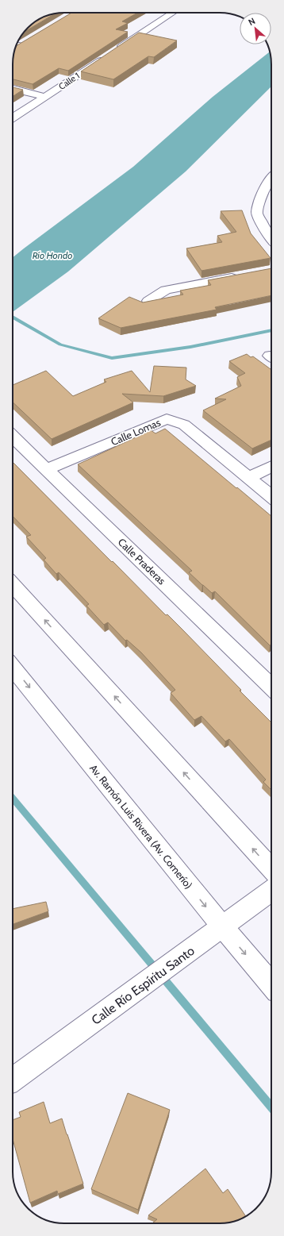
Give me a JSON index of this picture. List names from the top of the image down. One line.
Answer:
{"streets":{"street":["Calle 1","Calle Lomas","Calle Praderas","Av. Ramón Luis Rivera (Av. Comerío)","Calle Río Espíritu Santo"]},"crossings":[["Calle Lomas","Calle Praderas"],["Av. Ramón Luis Rivera (Av. Comerío)","Calle Río Espíritu Santo"]],"water":["Río Hondo"],"north":"top left"}
